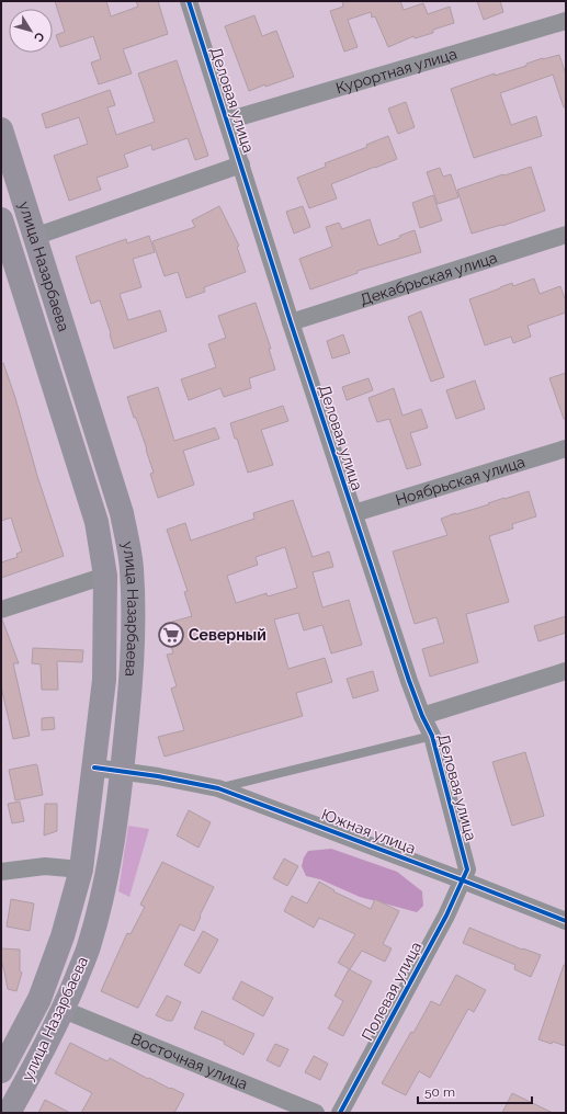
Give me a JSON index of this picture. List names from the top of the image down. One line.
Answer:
{"streets":{"main road":["улица Назарбаева"],"street":["Курортная улица","Деловая улица","Декабрьская улица","Ноябрьская улица","Южная улица","Полевая улица","Восточная улица"]},"crossings":[["Курортная улица","Деловая улица"],["Деловая улица","Декабрьская улица"],["Деловая улица","Ноябрьская улица"],["Деловая улица","Южная улица"],["Деловая улица","Полевая улица"],["улица Назарбаева","Южная улица"],["улица Назарбаева","Восточная улица"],["Южная улица","Полевая улица"]],"places":{"supermarket":["Северный"]},"scale_bar":"50 m","north":"bottom right"}
